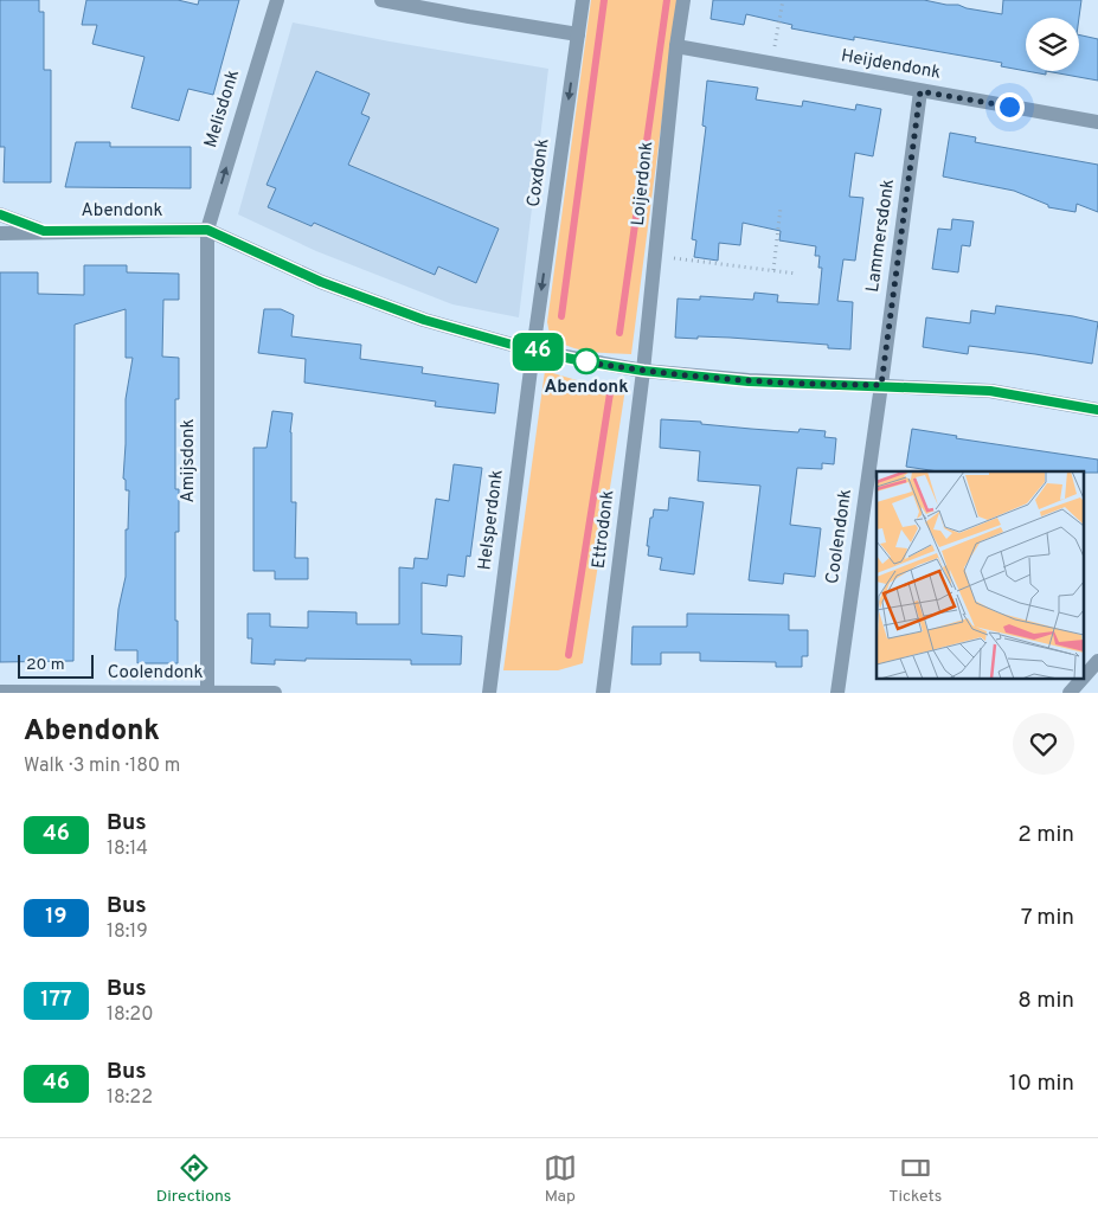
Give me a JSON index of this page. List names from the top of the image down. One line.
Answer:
{"streets":{"street":["Heijdendonk","Melisdonk","Coxdonk","Loijerdonk","Abendonk","Lammersdonk","Amijsdonk","Helsperdonk","Ettrodonk","Coolendonk"]},"crossings":[["Heijdendonk","Loijerdonk"],["Heijdendonk","Lammersdonk"],["Melisdonk","Abendonk"],["Melisdonk","Amijsdonk"],["Coxdonk","Abendonk"],["Coxdonk","Helsperdonk"],["Loijerdonk","Abendonk"],["Loijerdonk","Ettrodonk"],["Abendonk","Lammersdonk"],["Abendonk","Amijsdonk"],["Abendonk","Helsperdonk"],["Abendonk","Ettrodonk"],["Abendonk","Coolendonk"],["Lammersdonk","Coolendonk"],["Amijsdonk","Coolendonk"]],"one_way":["Melisdonk","Coxdonk"],"places":["Abendonk"],"lines":["bus line 46"],"scale_bar":"20 m","page":{"on_map":"46","scale":"20 m","heading":["Abendonk","Walk · 3 min · 180 m"],"list":[{"mark":"46","name":"Bus","note":"18:14","value":"2 min"},{"mark":"19","name":"Bus","note":"18:19","value":"7 min"},{"mark":"177","name":"Bus","note":"18:20","value":"8 min"},{"mark":"46","name":"Bus","note":"18:22","value":"10 min"}],"tabs":["Directions","Map","Tickets"]}}
